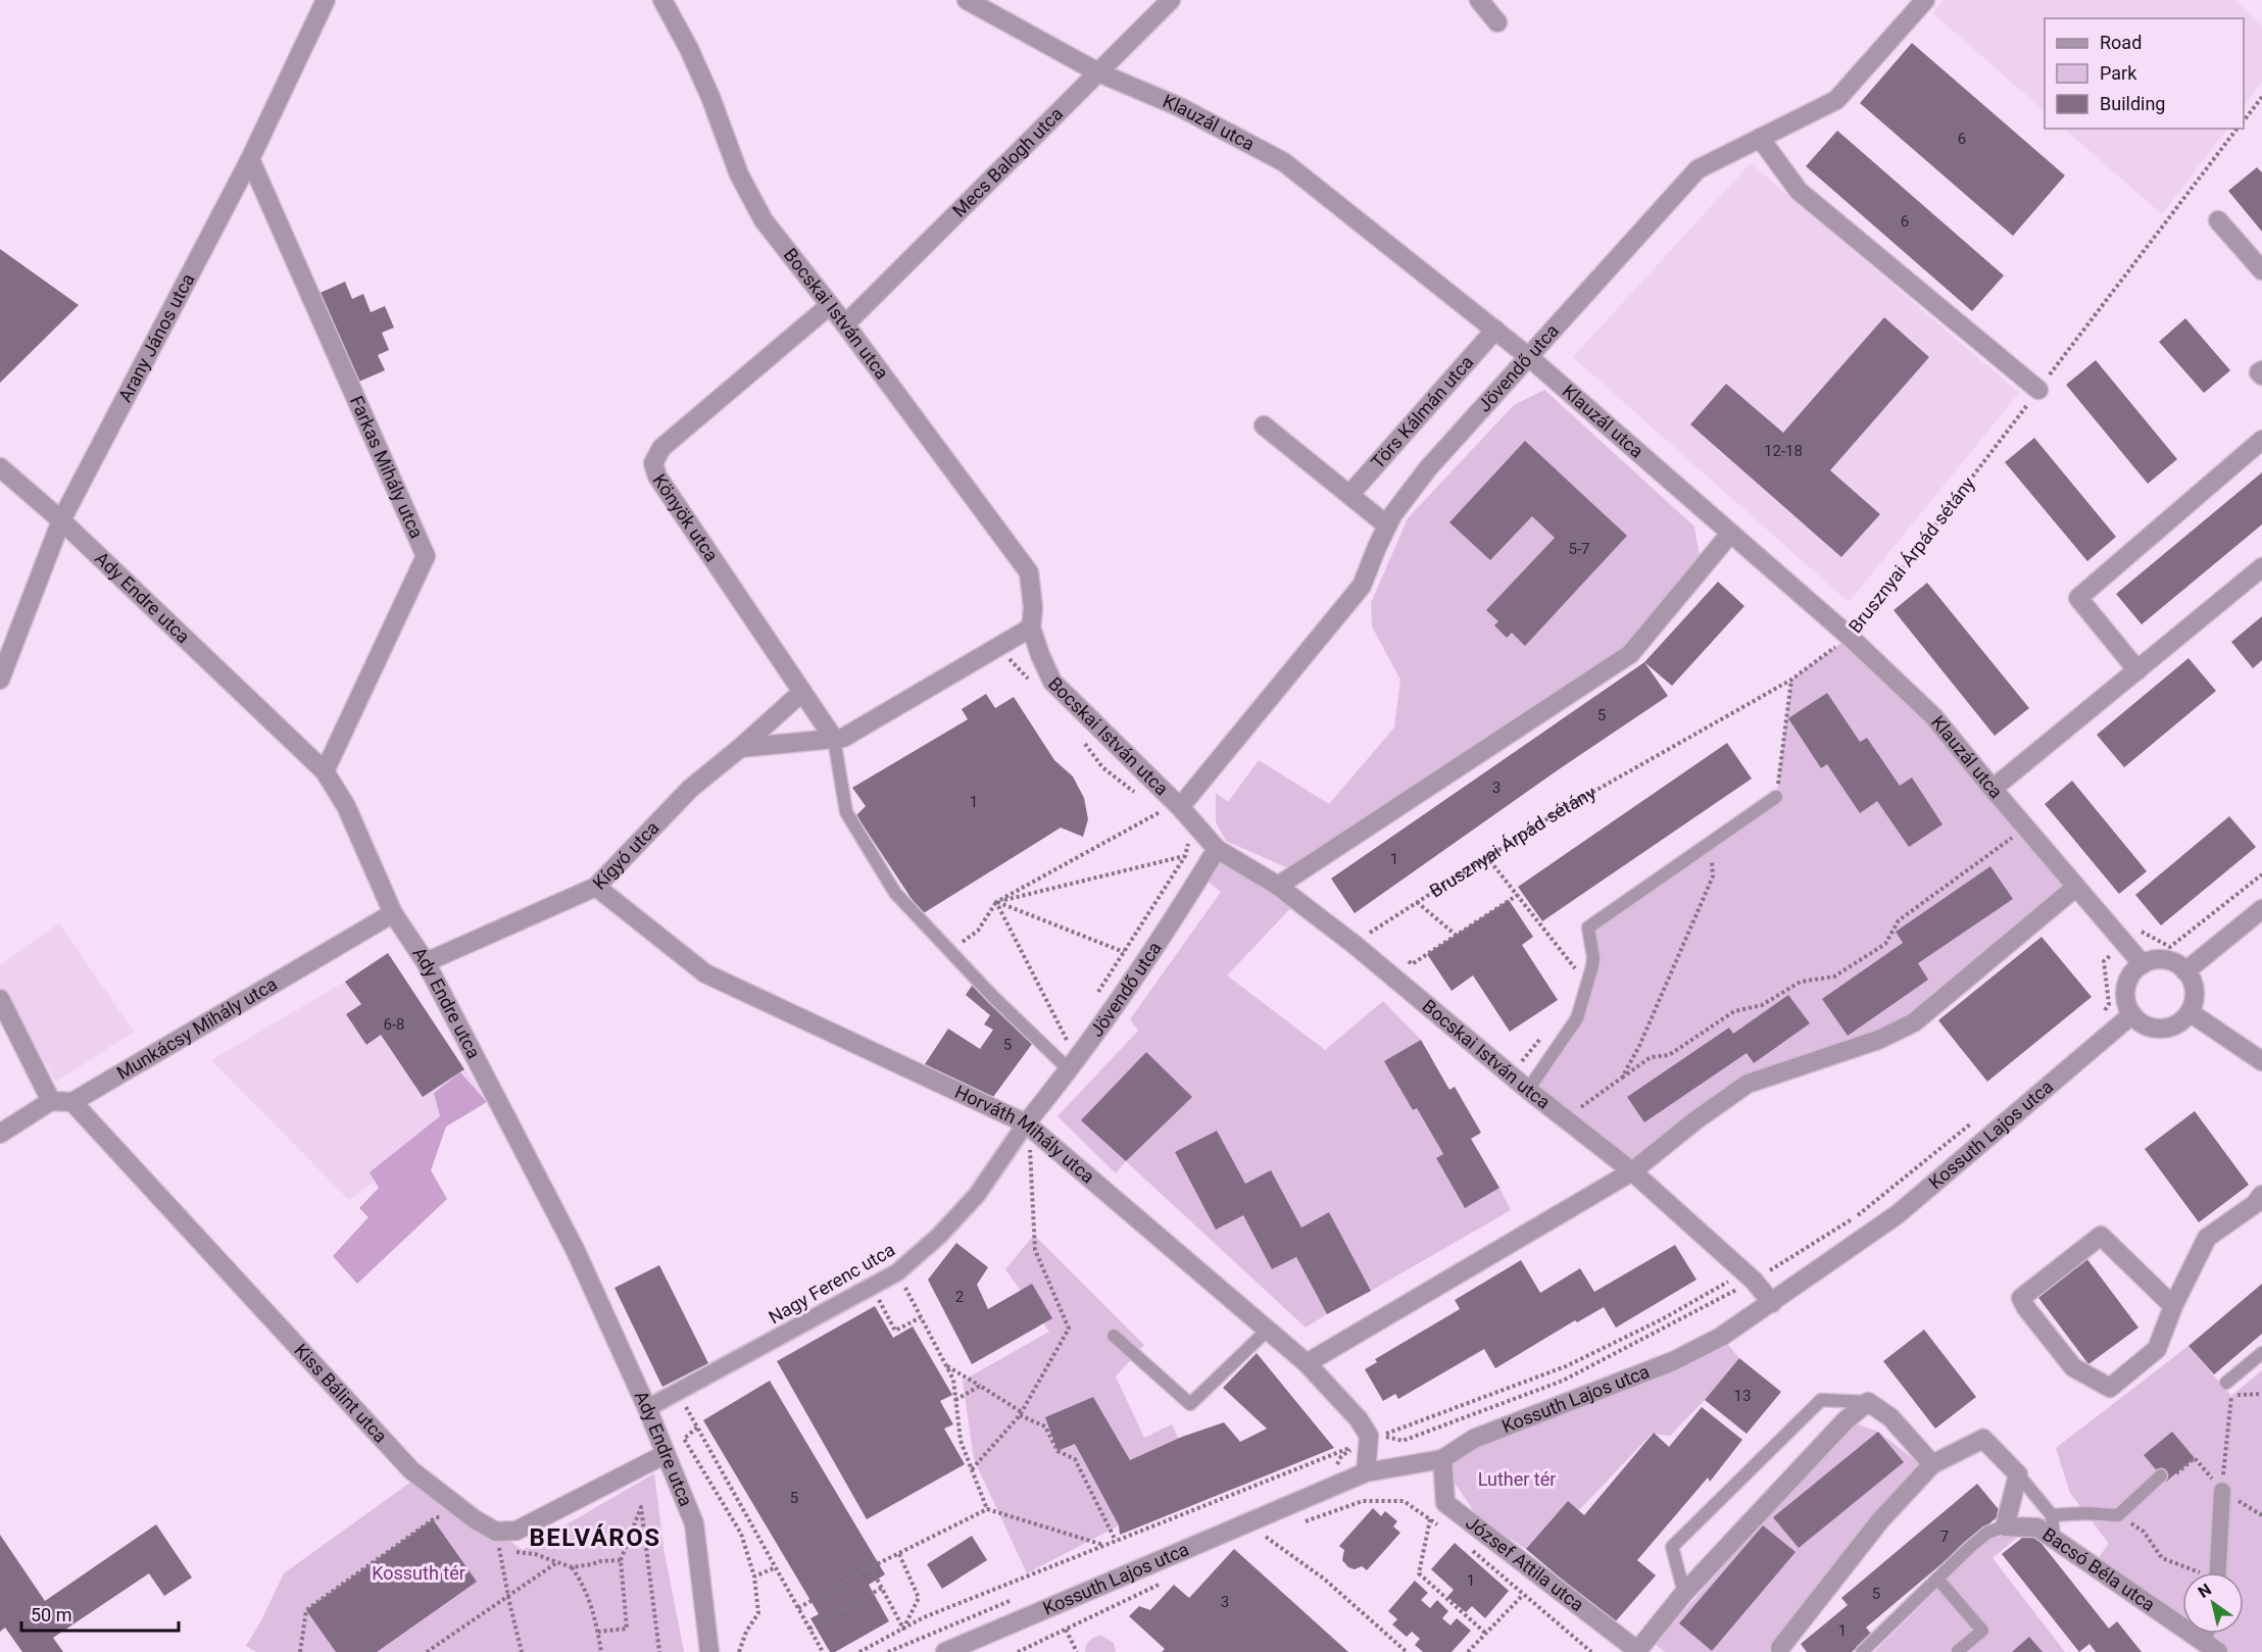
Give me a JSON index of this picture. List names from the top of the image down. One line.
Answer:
{"streets":{"street":["Klauzál utca","Mecs Balogh utca","Bocskai István utca","Arany János utca","Jövendő utca","Törs Kálmán utca","Farkas Mihály utca","Könyök utca","Ady Endre utca","Kígyó utca","Munkácsy Mihály utca","Kossuth Lajos utca","Horváth Mihály utca","Nagy Ferenc utca","Kiss Bálint utca","József Attila utca","Bacsó Béla utca"],"path":["Brusznyai Árpád sétány"]},"crossings":[["Klauzál utca","Mecs Balogh utca"],["Klauzál utca","Jövendő utca"],["Klauzál utca","Törs Kálmán utca"],["Klauzál utca","Brusznyai Árpád sétány"],["Klauzál utca","Kossuth Lajos utca"],["Mecs Balogh utca","Bocskai István utca"],["Bocskai István utca","Jövendő utca"],["Bocskai István utca","Könyök utca"],["Bocskai István utca","Brusznyai Árpád sétány"],["Bocskai István utca","Kossuth Lajos utca"],["Arany János utca","Farkas Mihály utca"],["Arany János utca","Ady Endre utca"],["Jövendő utca","Horváth Mihály utca"],["Jövendő utca","Nagy Ferenc utca"],["Farkas Mihály utca","Ady Endre utca"],["Könyök utca","Kígyó utca"],["Ady Endre utca","Kígyó utca"],["Ady Endre utca","Munkácsy Mihály utca"],["Ady Endre utca","Nagy Ferenc utca"],["Kígyó utca","Horváth Mihály utca"],["Munkácsy Mihály utca","Kiss Bálint utca"],["Kossuth Lajos utca","Horváth Mihály utca"],["Kossuth Lajos utca","József Attila utca"],["Horváth Mihály utca","Nagy Ferenc utca"]],"districts":["BELVÁROS"],"parks":["Luther tér","Kossuth tér"],"house_numbers":["6","6","12-18","5-7","5","3","1","1","6-8","5","2","13","5","7","1","5","3","1"],"legend":["Road","Park","Building"],"scale_bar":"50 m","north":"top left"}
